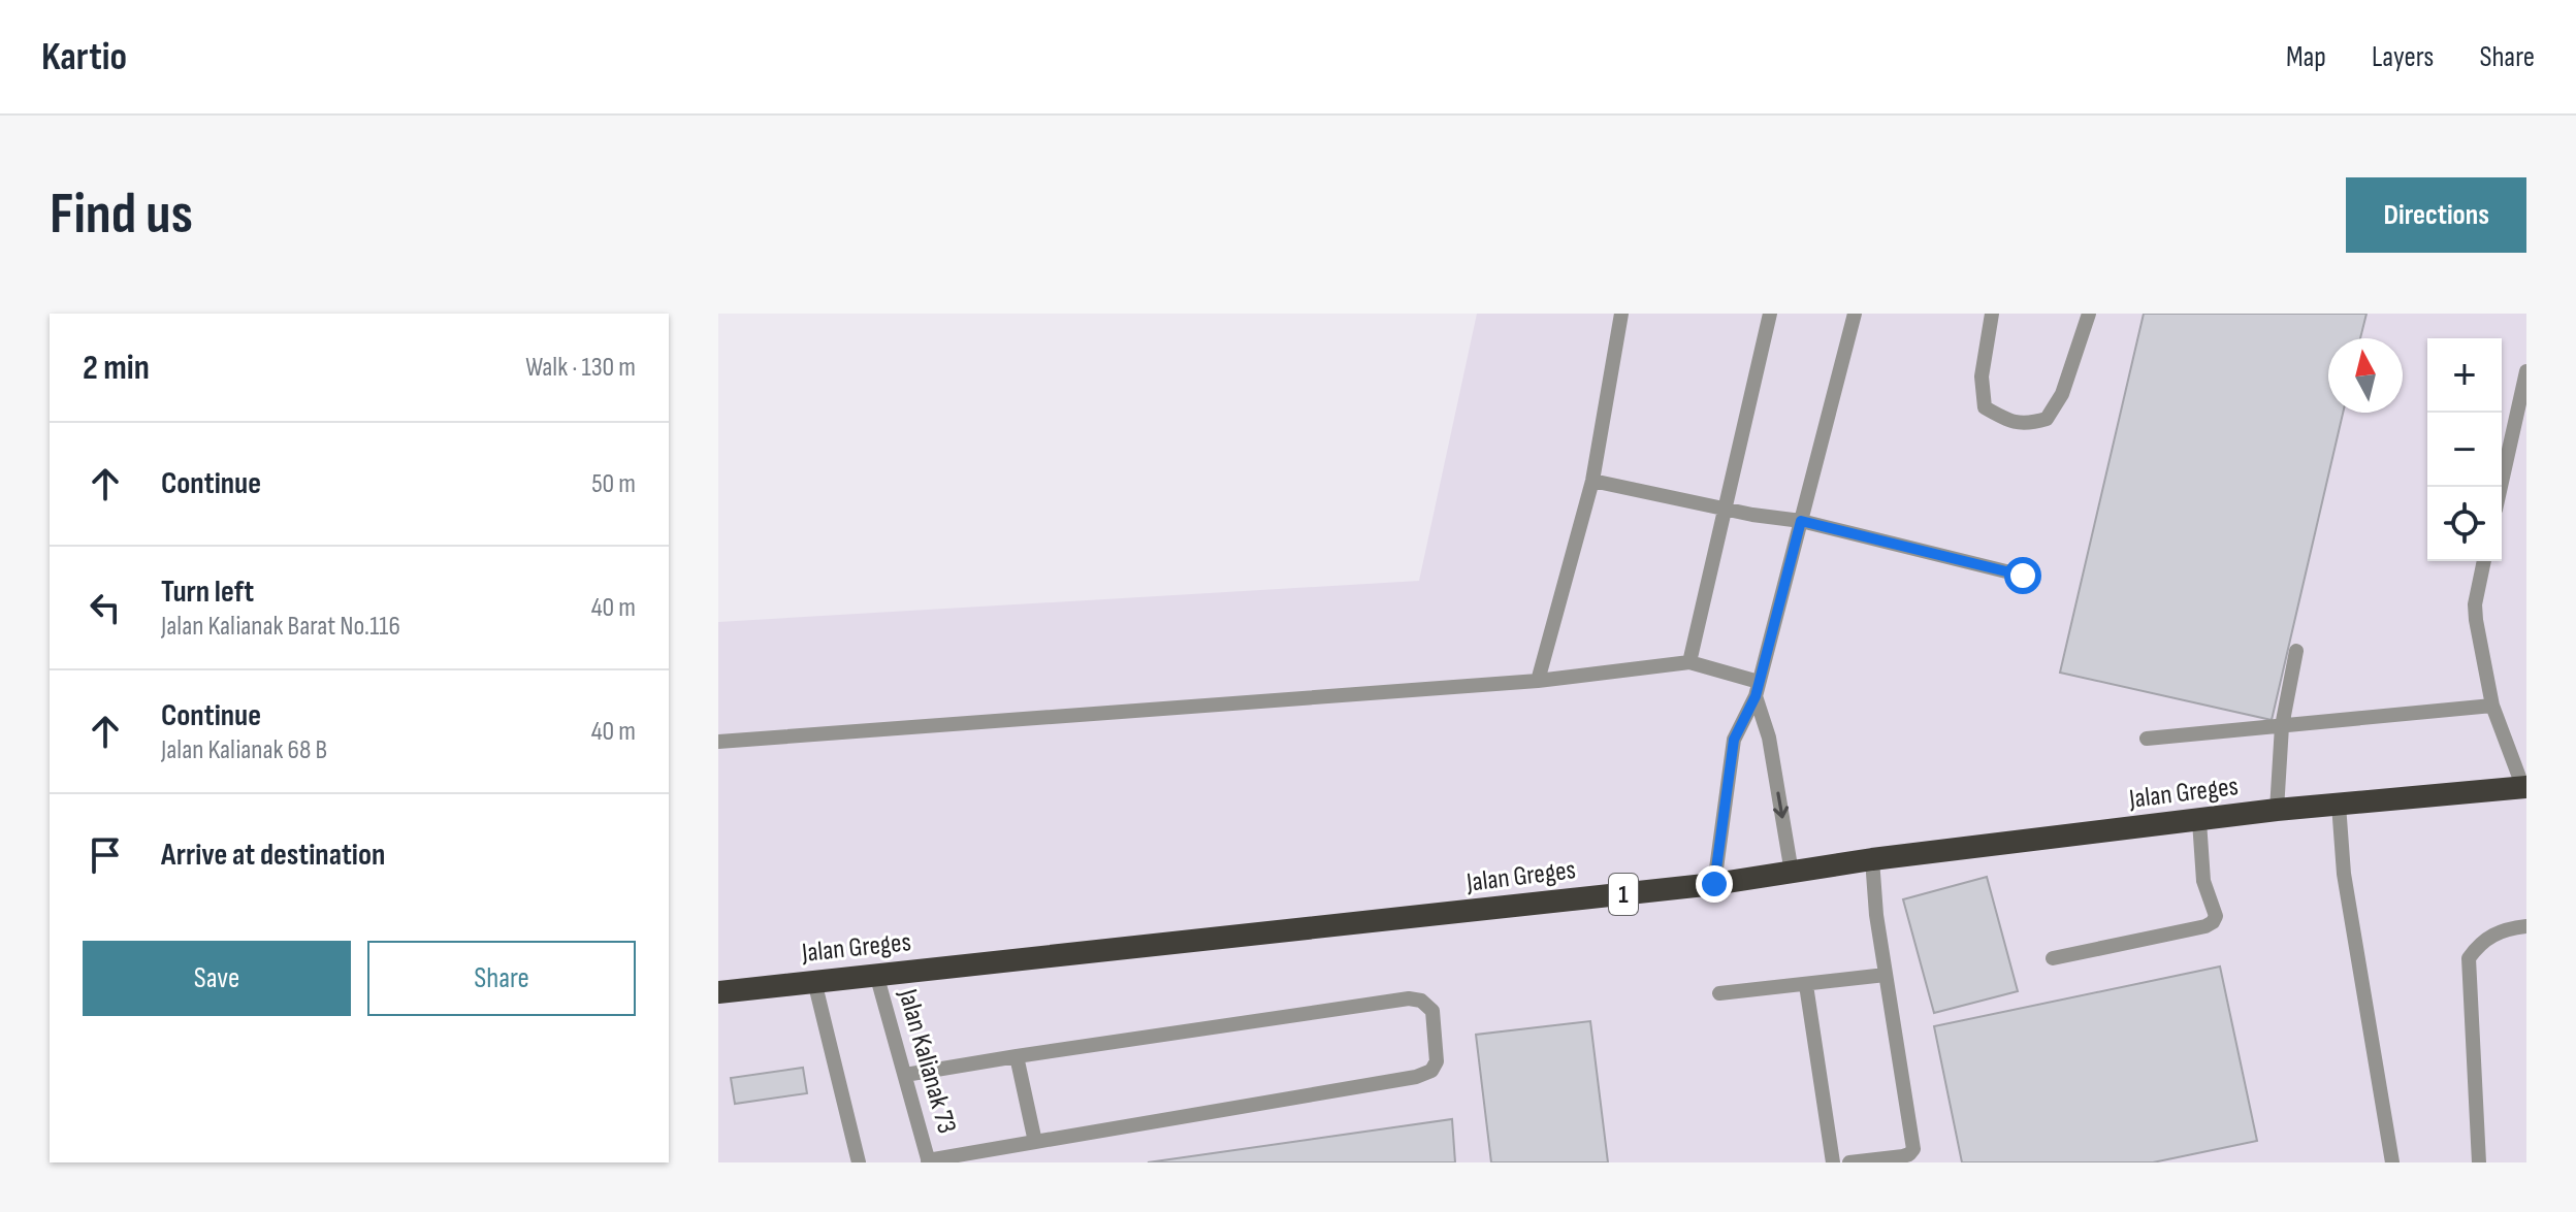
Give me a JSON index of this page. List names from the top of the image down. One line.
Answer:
{"streets":{"highway":["Jalan Greges","1"],"lane":["Jalan Kalianak 73"]},"crossings":[["Jalan Greges","Jalan Kalianak 73"]],"north":"top","page":{"header":"Kartio","nav":["Map","Layers","Share"],"buttons":["Directions",["Save","Share"]],"title":"Find us","heading":["2 min","Walk · 130 m"],"map_buttons":["+","−"],"list":[["Continue","50 m"],["Turn left","Jalan Kalianak Barat No.116","40 m"],["Continue","Jalan Kalianak 68 B","40 m"],"Arrive at destination"]}}
